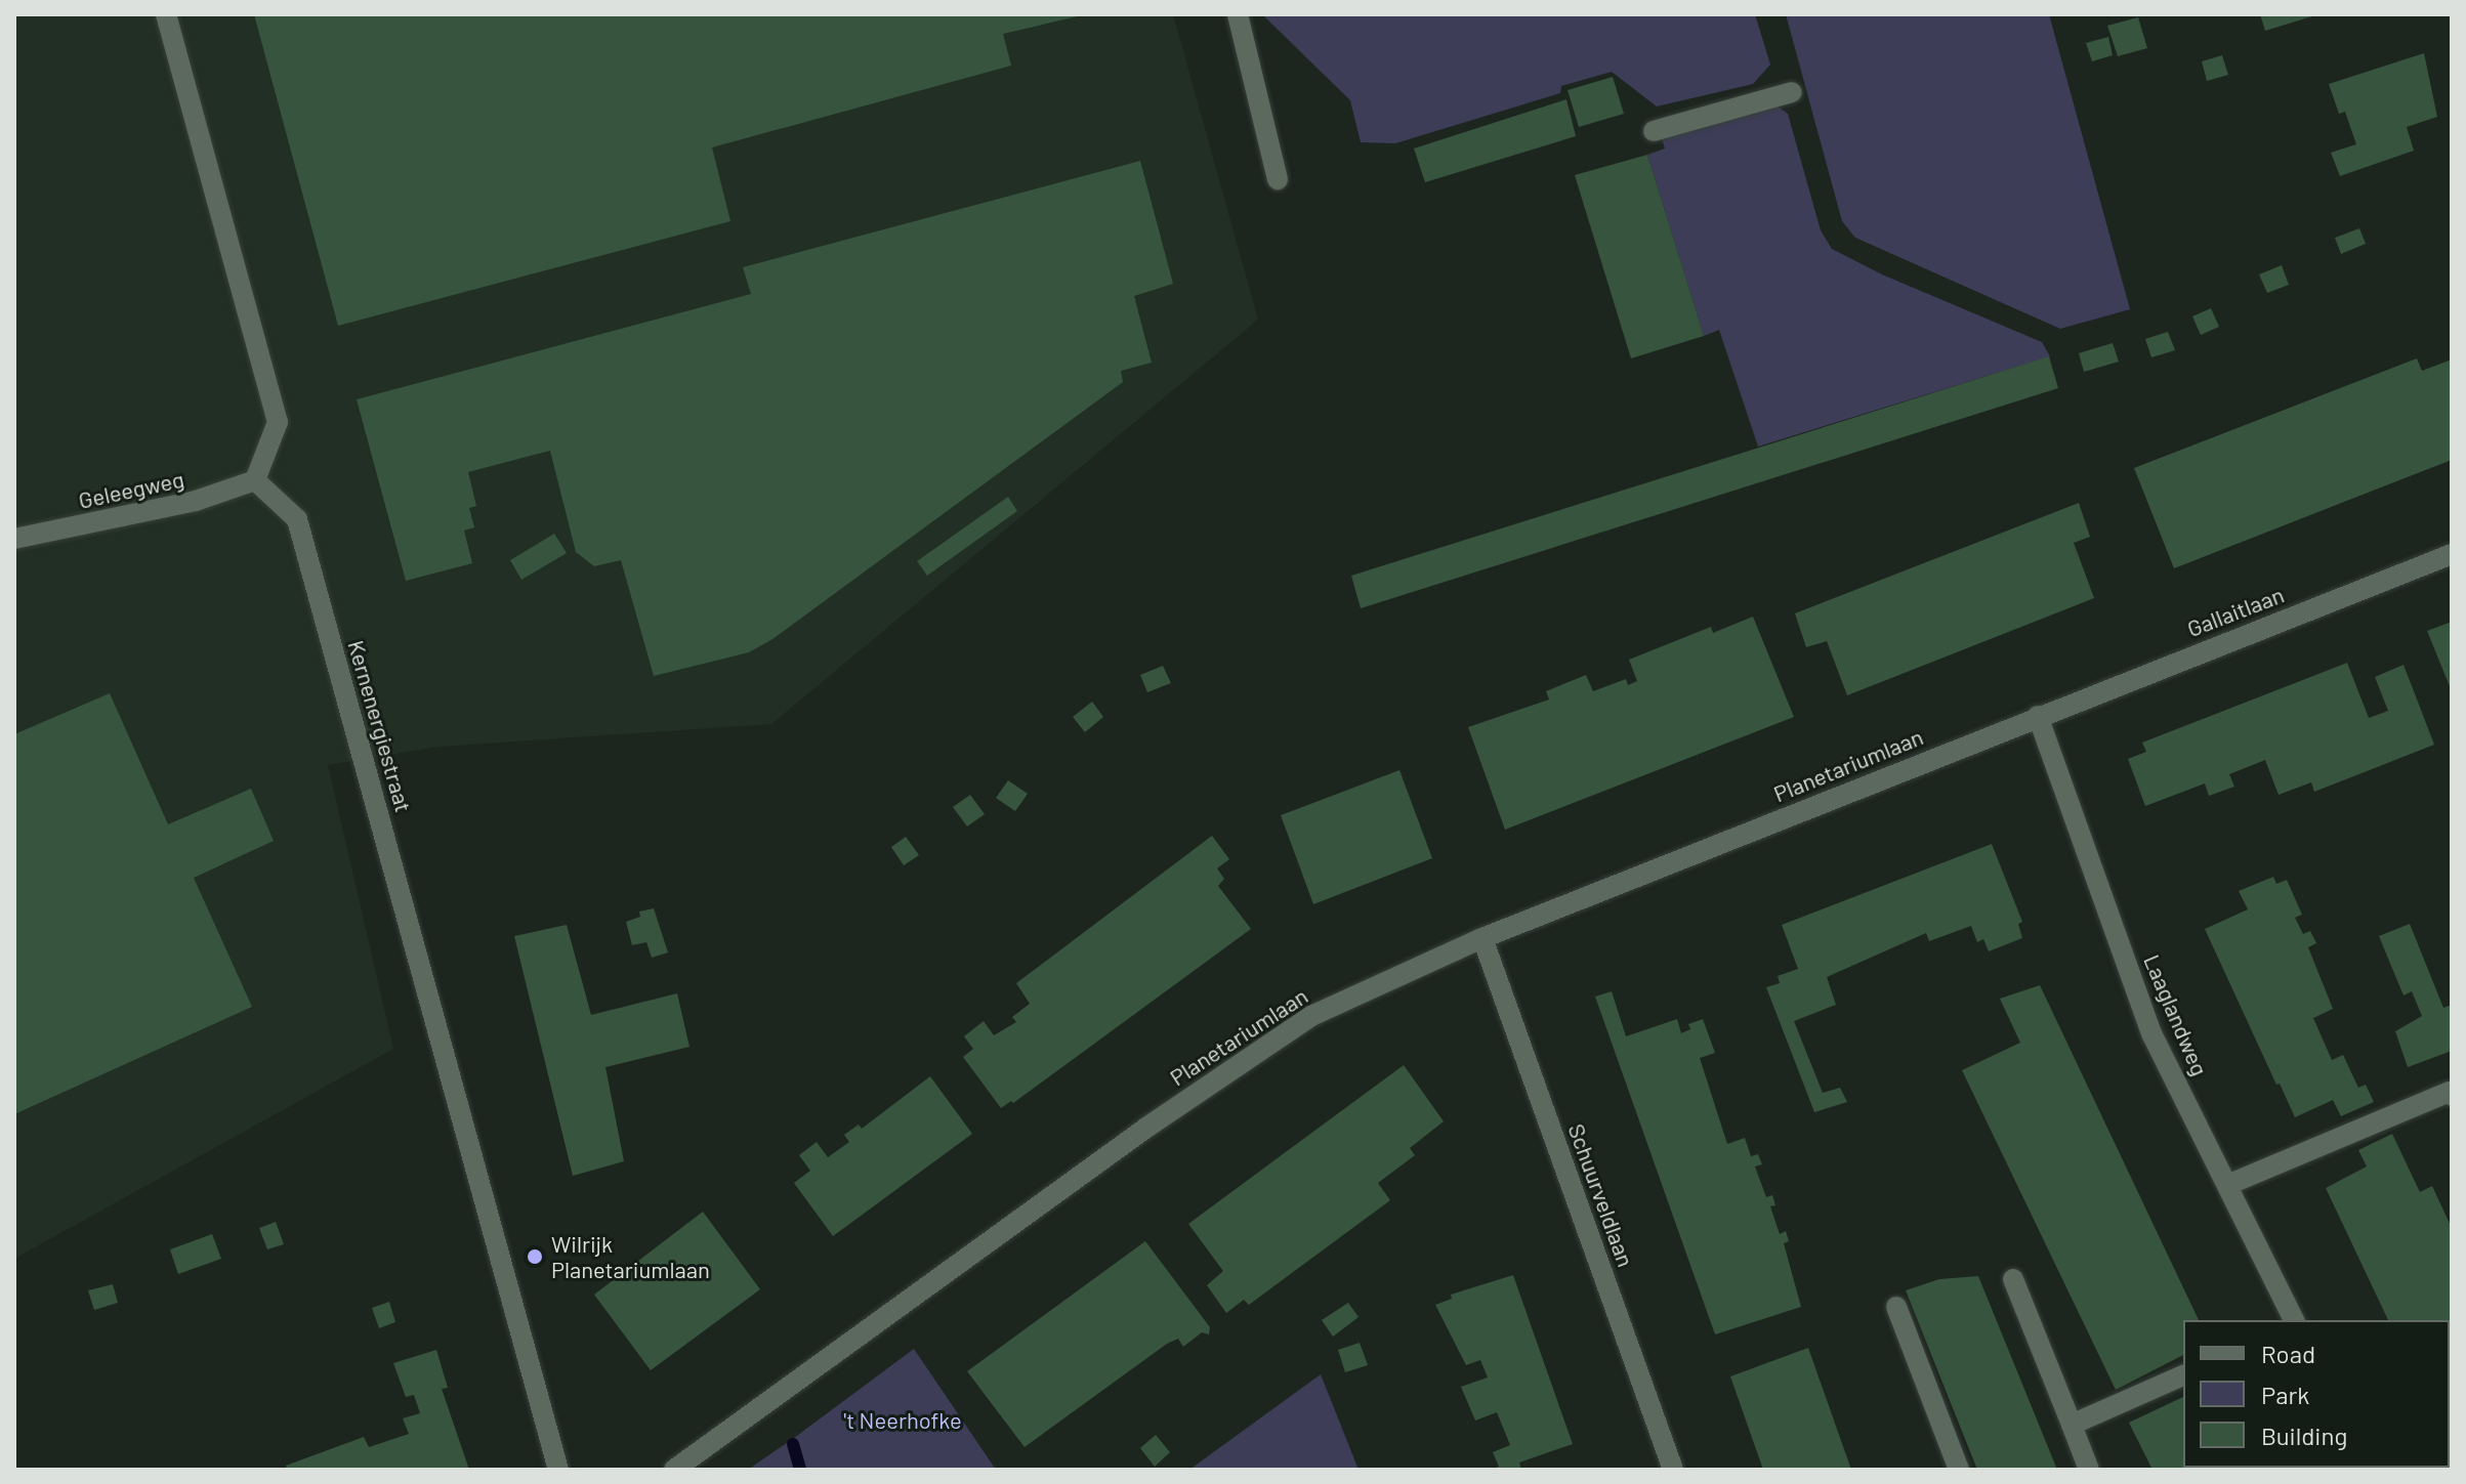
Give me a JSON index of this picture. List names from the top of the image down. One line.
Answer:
{"streets":{"street":["Geleegweg","Gallaitlaan","Kernenergiestraat","Planetariumlaan","Laaglandweg","Schuurveldlaan"]},"crossings":[["Geleegweg","Kernenergiestraat"],["Gallaitlaan","Planetariumlaan"],["Gallaitlaan","Laaglandweg"],["Planetariumlaan","Laaglandweg"],["Planetariumlaan","Schuurveldlaan"]],"parks":["'t Neerhofke"],"places":["Wilrijk Planetariumlaan"],"legend":["Road","Park","Building"]}
